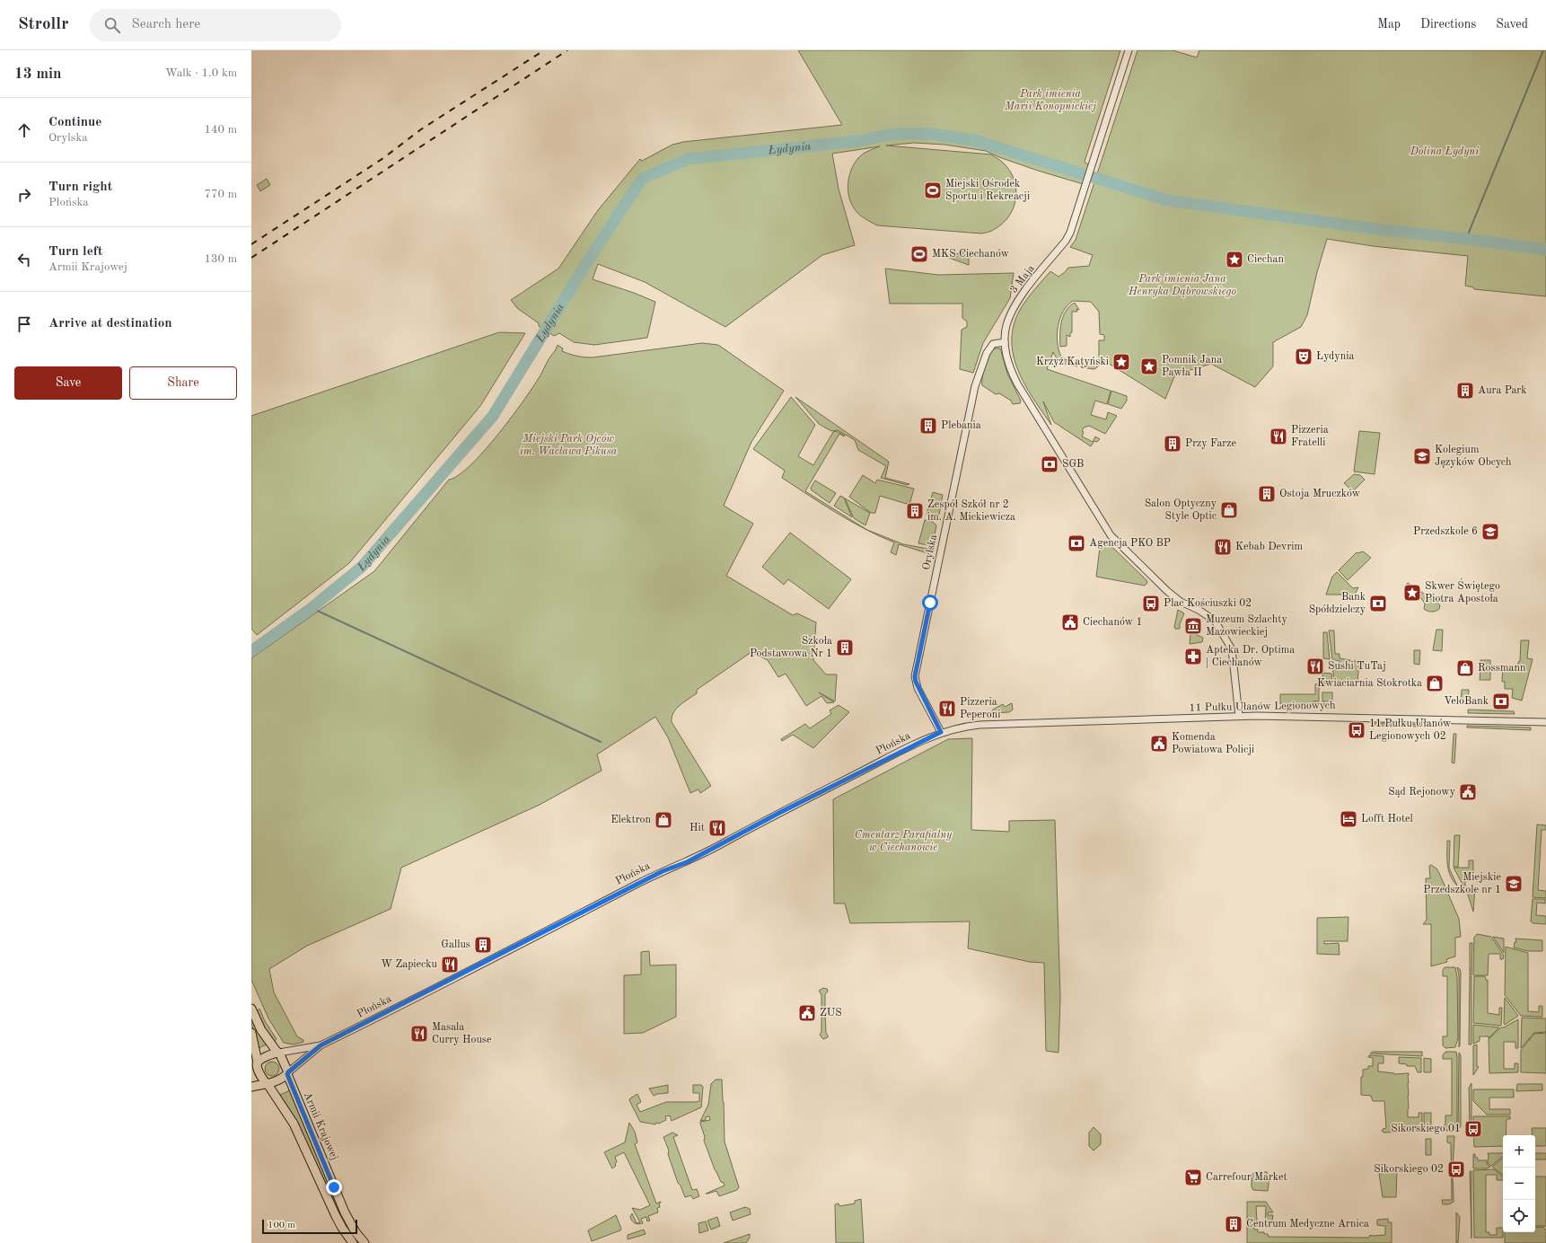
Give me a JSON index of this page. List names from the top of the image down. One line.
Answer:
{"streets":{"main road":["Armii Krajowej"],"street":["3 Maja","Orylska","11 Pułku Ułanów Legionowych","Płońska"]},"crossings":[["3 Maja","Orylska"],["3 Maja","11 Pułku Ułanów Legionowych"],["Orylska","Płońska"],["11 Pułku Ułanów Legionowych","Płońska"],["Płońska","Armii Krajowej"]],"water":["Łydynia"],"parks":["Park imienia Marii Konopnickiej","Dolina Łydyni","Park imienia Jana Henryka Dąbrowskiego","Miejski Park Ojców im. Wacława Pikusa","Cmentarz Parafialny w Ciechanowie"],"places":{"sports":["Miejski Ośrodek Sportu i Rekreacji","MKS Ciechanów"],"place":["Ciechan","Krzyż Katyński","Pomnik Jana Pawła II","Skwer Świętego Piotra Apostoła"],"theatre":["Łydynia"],"building":["Aura Park","Plebania","Przy Farze","Ostoja Mruczków","Zespół Szkół nr 2 im. A. Mickiewicza","Szkoła Podstawowa Nr 1","Gallus","Centrum Medyczne Arnica"],"restaurant":["Pizzeria Fratelli","Kebab Devrim","Sushi TuTaj","Pizzeria Peperoni","Hit","W Zapiecku","Masala Curry House"],"school or university":["Kolegium Języków Obcych","Przedszkole 6","Miejskie Przedszkole nr 1"],"bank":["SGB","Agencja PKO BP","Bank Spółdzielczy","VeloBank"],"shop":["Salon Optyczny Style Optic","Rossmann","Kwiaciarnia Stokrotka","Elektron"],"bus stop":["Plac Kościuszki 02","11 Pułku Ułanów Legionowych 02","Sikorskiego 01","Sikorskiego 02"],"public building":["Ciechanów 1","Komenda Powiatowa Policji","Sąd Rejonowy","ZUS"],"museum":["Muzeum Szlachty Mazowieckiej"],"pharmacy":["Apteka Dr. Optima | Ciechanów"],"hotel":["Lofft Hotel"],"supermarket":["Carrefour Market"]},"scale_bar":"100 m","page":{"header":"Strollr","search":"Search here","nav":["Map","Directions","Saved"],"heading":["13 min","Walk · 1.0 km"],"list":[["Continue","Orylska","140 m"],["Turn right","Płońska","770 m"],["Turn left","Armii Krajowej","130 m"],"Arrive at destination"],"buttons":["Save","Share"],"map_buttons":["+","−"],"scale":"100 m"}}
